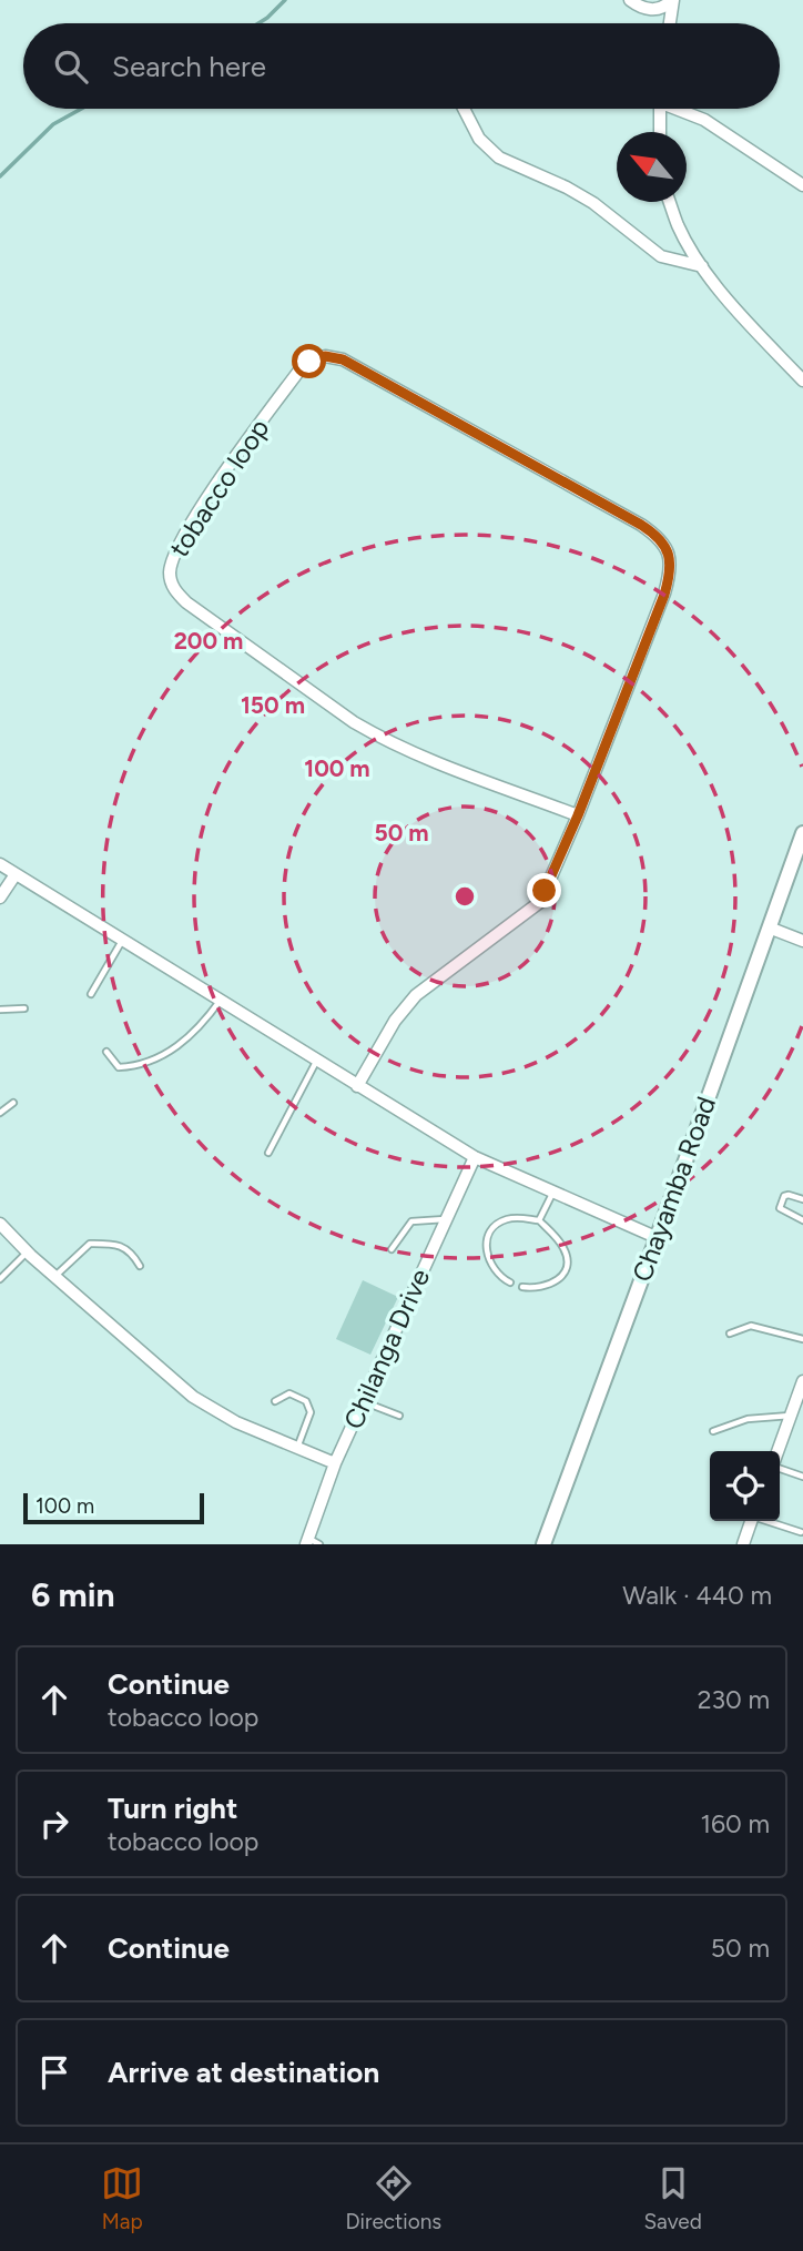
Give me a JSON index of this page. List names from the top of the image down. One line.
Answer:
{"streets":{"street":["tobacco loop","Chayamba Road","Chilanga Drive"]},"scale_bar":"100 m","north":"top left","page":{"search":"Search here","scale":"100 m","heading":["6 min","Walk · 440 m"],"list":[["Continue","tobacco loop","230 m"],["Turn right","tobacco loop","160 m"],["Continue","50 m"],"Arrive at destination"],"nav":["Map","Directions","Saved"]},"rings":["200 m","150 m","100 m","50 m"]}
